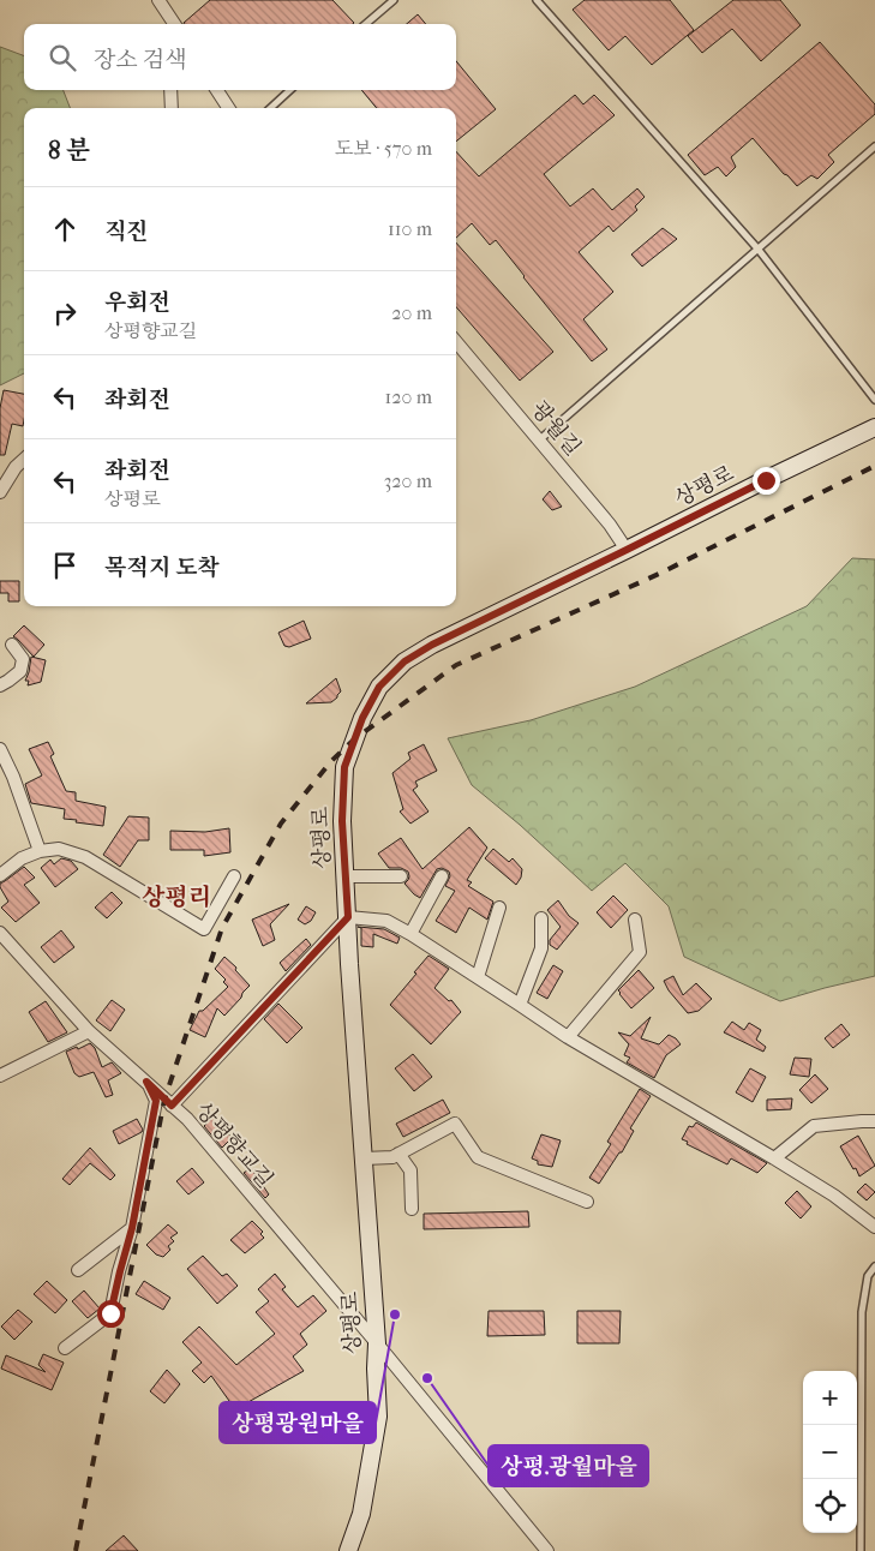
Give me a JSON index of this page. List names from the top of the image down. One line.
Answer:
{"streets":{"main road":["상평로"],"street":["광월길","상평향교길"]},"crossings":[["광월길","상평로"],["상평로","상평향교길"]],"districts":["상평리"],"places":["상평광원마을","상평.광월마을"],"page":{"search":"장소 검색","heading":["8 분","도보 · 570 m"],"list":[["직진","110 m"],["우회전","상평향교길","20 m"],["좌회전","120 m"],["좌회전","상평로","320 m"],"목적지 도착"],"map_buttons":["+","−"]}}
